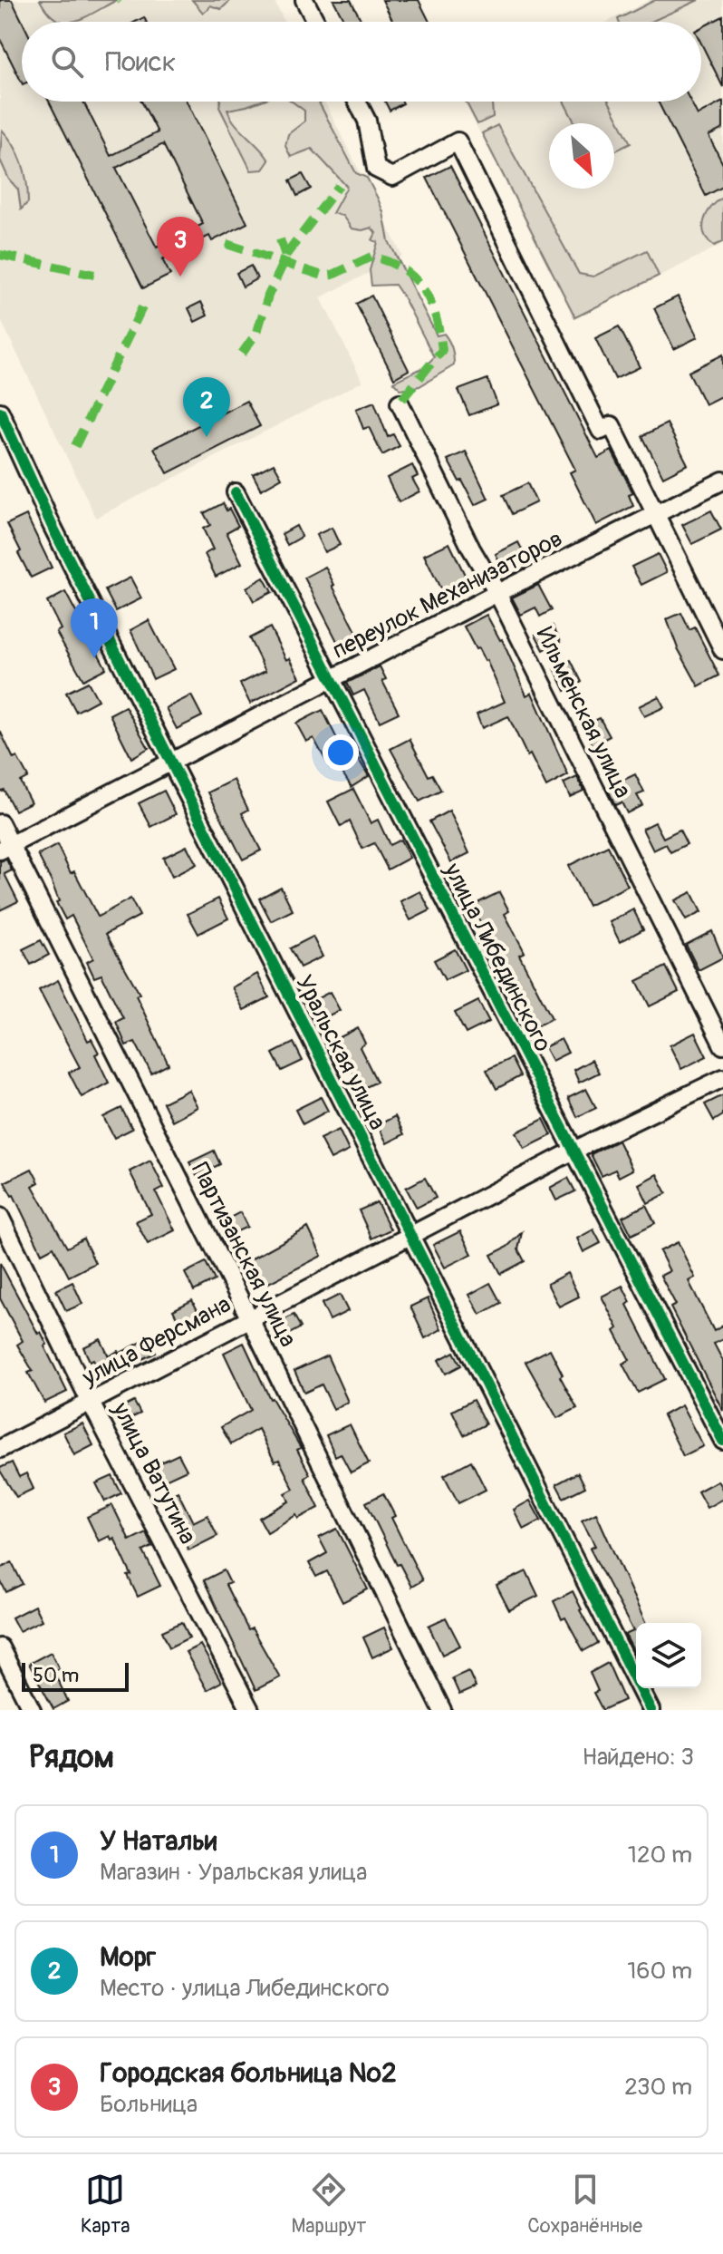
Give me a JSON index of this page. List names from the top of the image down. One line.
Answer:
{"streets":{"street":["переулок Механизаторов","Ильменская улица","улица Либединского","Уральская улица","Партизанская улица","улица Ферсмана","улица Ватутина"]},"crossings":[["переулок Механизаторов","Ильменская улица"],["переулок Механизаторов","улица Либединского"],["переулок Механизаторов","Уральская улица"],["переулок Механизаторов","Партизанская улица"],["улица Либединского","улица Ферсмана"],["Уральская улица","улица Ферсмана"],["Партизанская улица","улица Ферсмана"],["улица Ферсмана","улица Ватутина"]],"scale_bar":"50 m","north":"bottom right","page":{"search":"Поиск","pins":["3","2","1"],"scale":"50 m","heading":["Рядом","Найдено: 3"],"list":[{"mark":"1","name":"У Натальи","note":"Магазин · Уральская улица","value":"120 m"},{"mark":"2","name":"Морг","note":"Место · улица Либединского","value":"160 m"},{"mark":"3","name":"Городская больница №2","note":"Больница","value":"230 m"}],"nav":["Карта","Маршрут","Сохранённые"]}}
